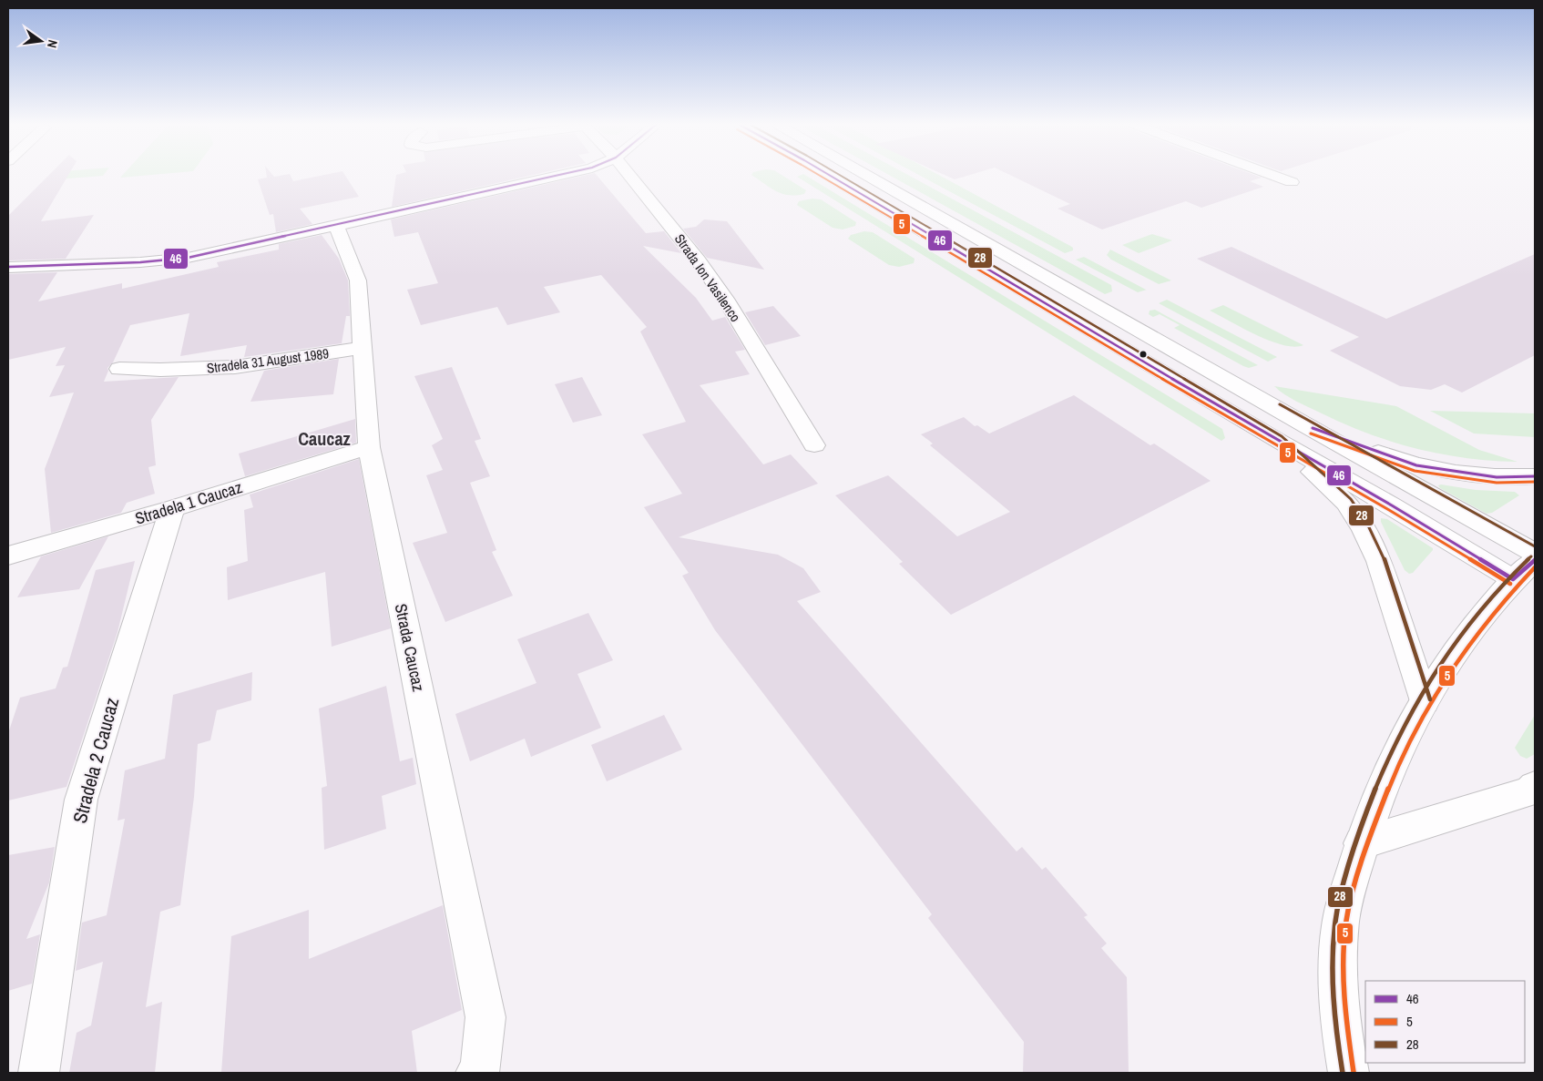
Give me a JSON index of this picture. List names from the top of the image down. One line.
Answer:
{"streets":{"main road":["Strada Ion Vasilenco","Stradela 31 August 1989","Stradela 1 Caucaz","Strada Caucaz","Stradela 2 Caucaz"]},"crossings":[["Stradela 31 August 1989","Strada Caucaz"],["Stradela 1 Caucaz","Strada Caucaz"],["Stradela 1 Caucaz","Stradela 2 Caucaz"]],"districts":["Caucaz"],"lines":["transit line 46","transit line 5","transit line 28"],"legend":["46","5","28"],"north":"right"}
